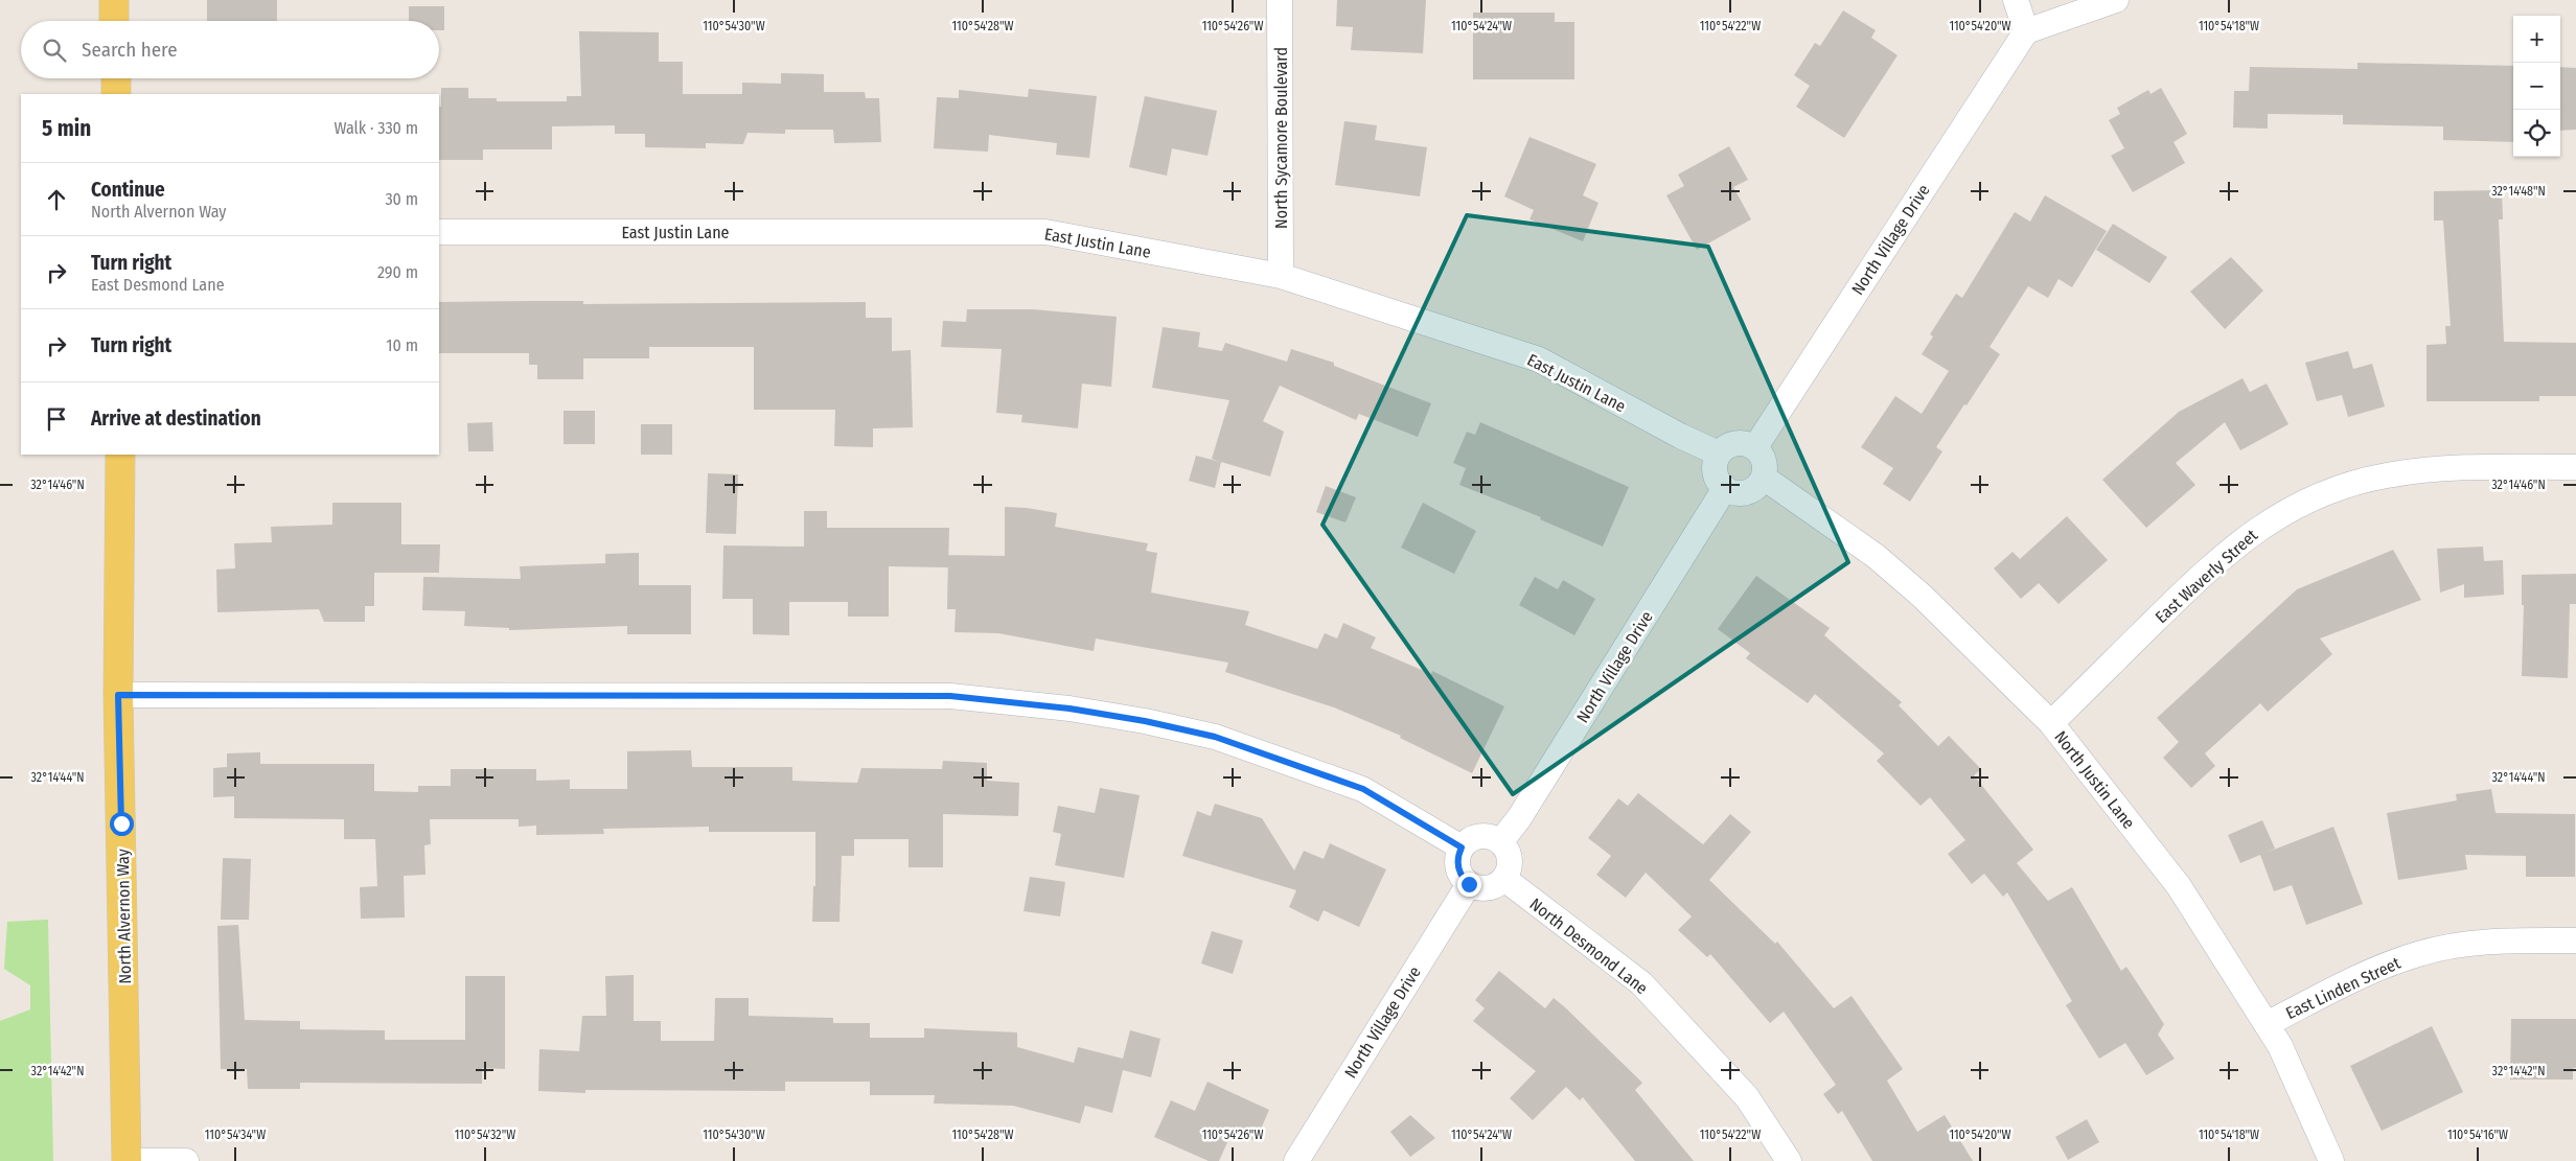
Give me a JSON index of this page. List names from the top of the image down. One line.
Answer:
{"streets":{"main road":["North Alvernon Way"],"street":["North Sycamore Boulevard","East Justin Lane","North Village Drive","East Waverly Street","North Justin Lane","North Desmond Lane","East Linden Street"]},"crossings":[["North Sycamore Boulevard","East Justin Lane"],["East Justin Lane","North Village Drive"],["East Justin Lane","North Justin Lane"],["North Village Drive","North Justin Lane"],["North Village Drive","North Desmond Lane"],["East Waverly Street","North Justin Lane"],["North Justin Lane","East Linden Street"]],"page":{"map_buttons":["+","−"],"search":"Search here","heading":["5 min","Walk · 330 m"],"list":[["Continue","North Alvernon Way","30 m"],["Turn right","East Desmond Lane","290 m"],["Turn right","10 m"],"Arrive at destination"]},"coordinates":["110°54'30\"W","110°54'28\"W","110°54'26\"W","110°54'24\"W","110°54'22\"W","110°54'20\"W","110°54'18\"W","32°14'48\"N","32°14'46\"N","32°14'44\"N","32°14'42\"N","110°54'34\"W","110°54'32\"W","110°54'16\"W"]}
